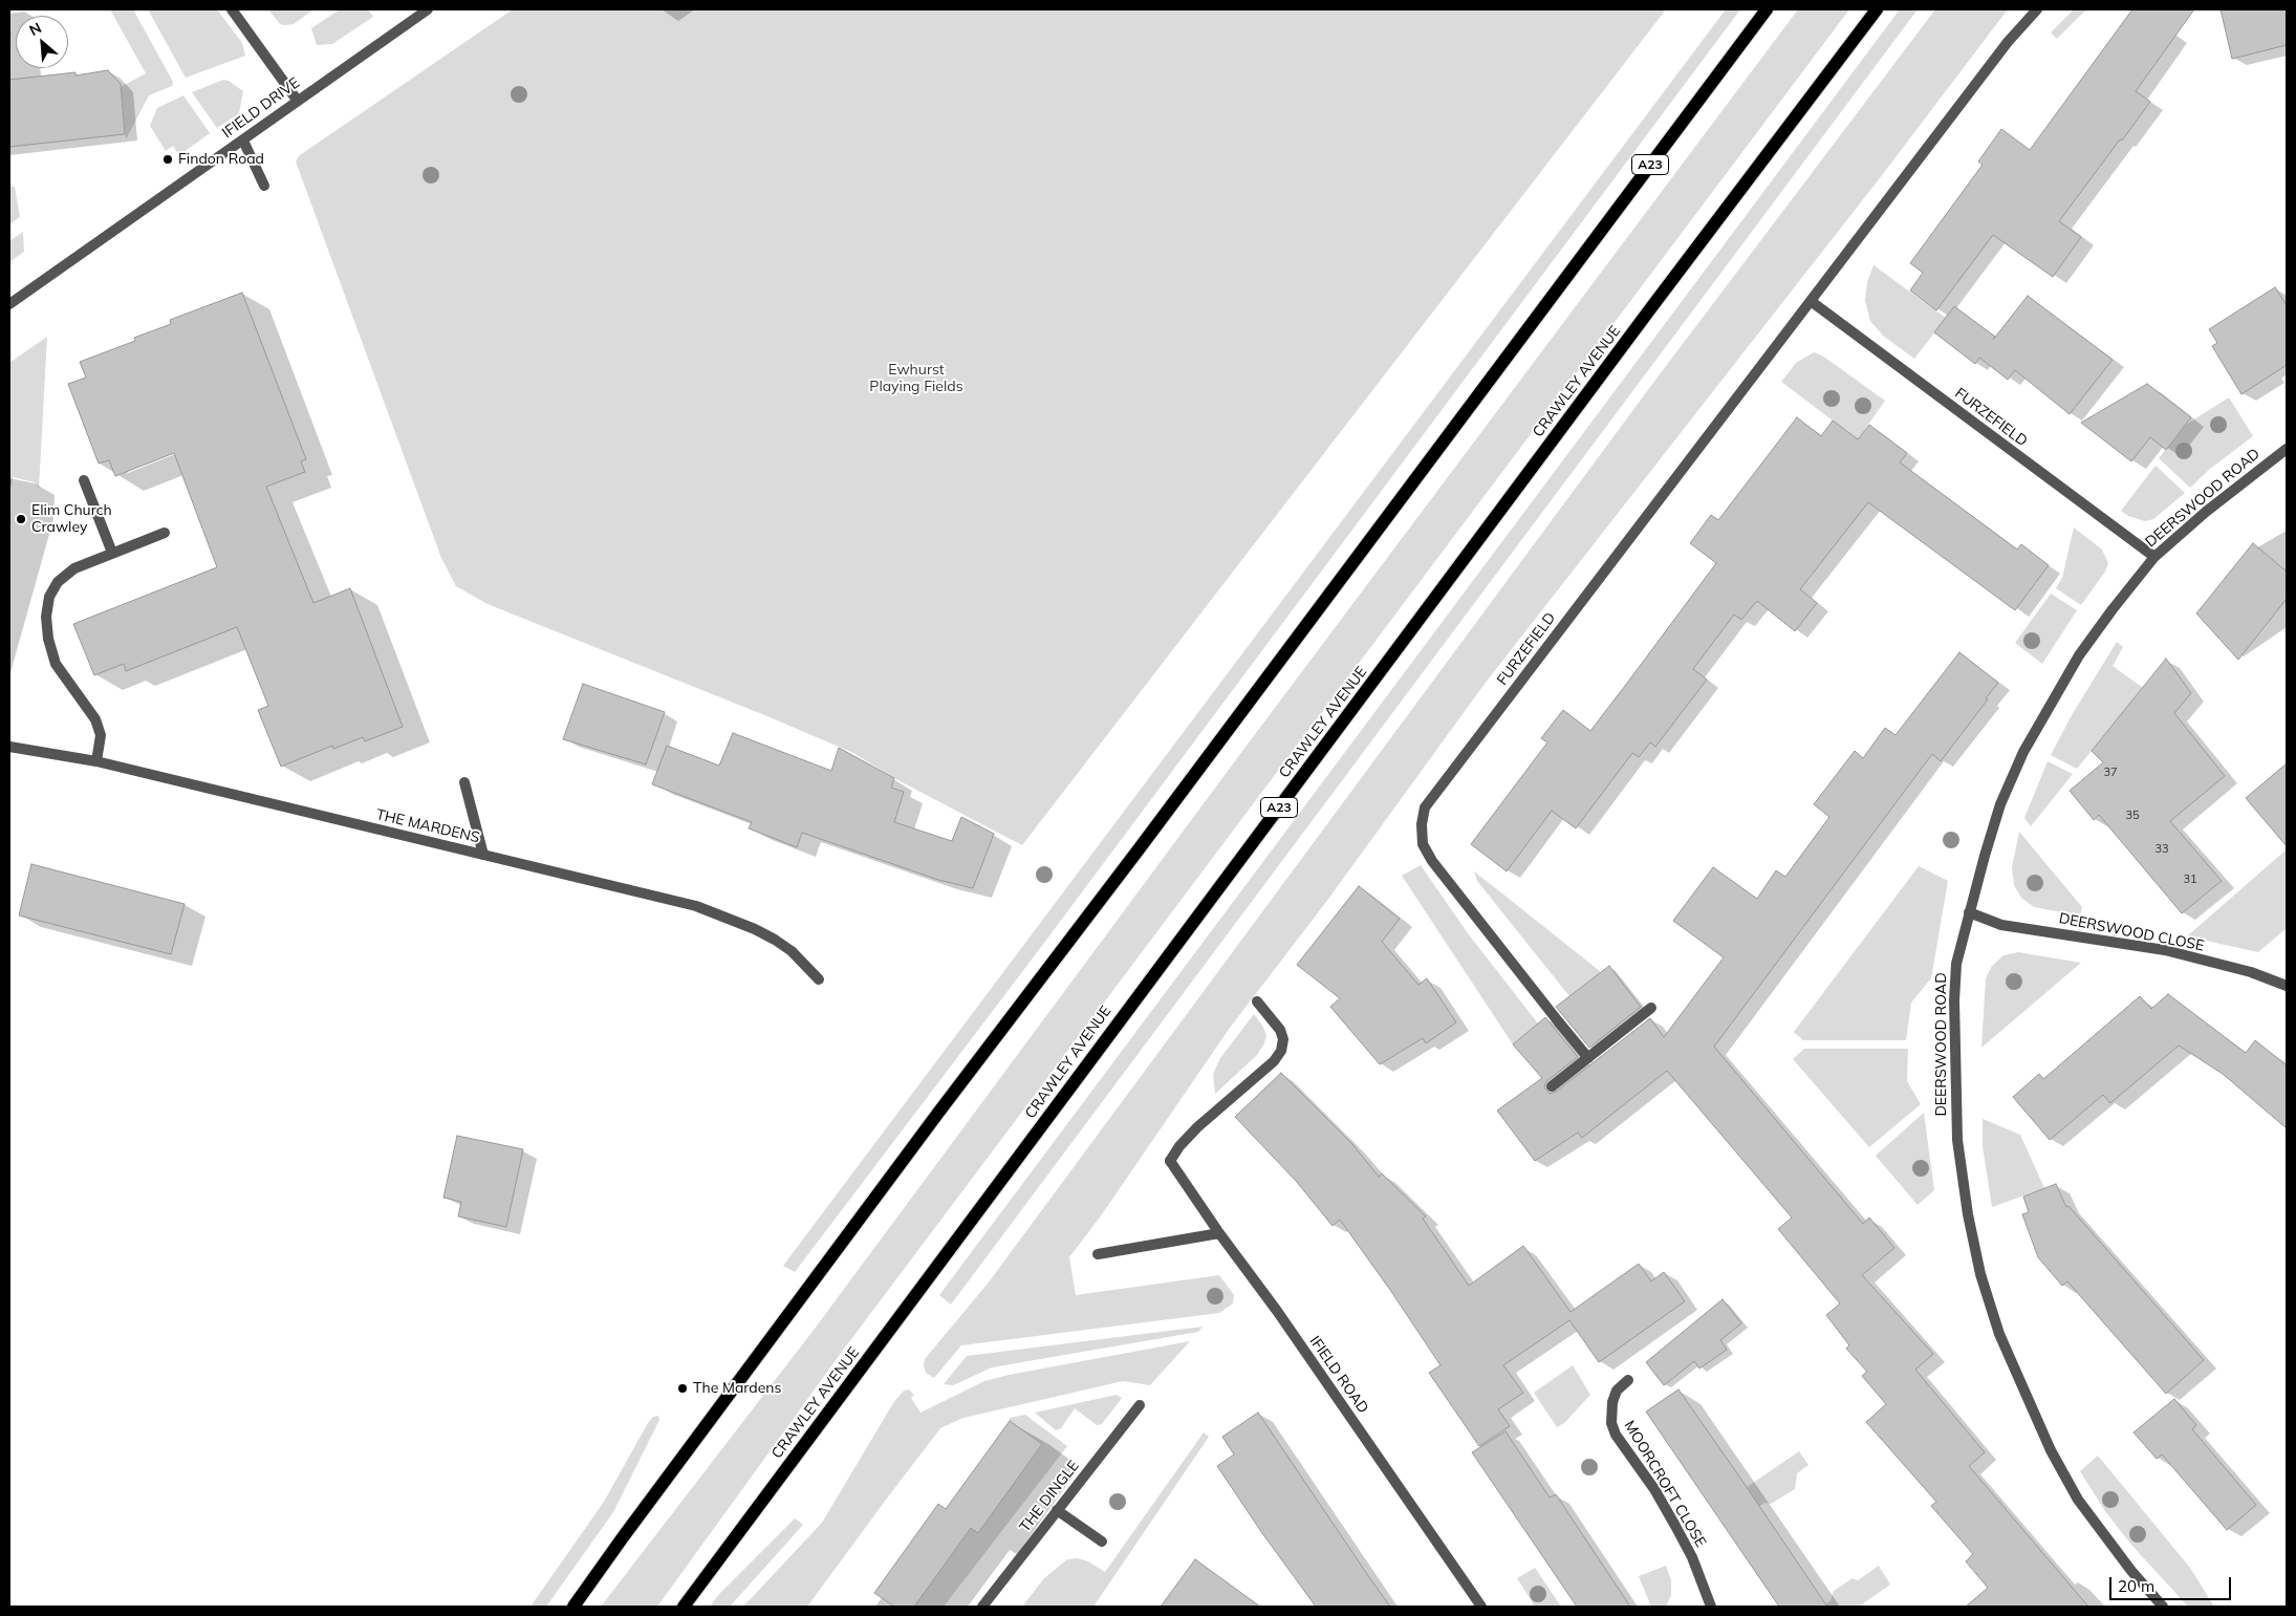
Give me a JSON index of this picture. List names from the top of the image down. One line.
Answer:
{"streets":{"main road":["A23","CRAWLEY AVENUE"],"street":["IFIELD DRIVE","FURZEFIELD","DEERSWOOD ROAD","THE MARDENS","DEERSWOOD CLOSE","IFIELD ROAD","MOORCROFT CLOSE","THE DINGLE"]},"crossings":[["FURZEFIELD","DEERSWOOD ROAD"],["DEERSWOOD ROAD","DEERSWOOD CLOSE"]],"parks":["Ewhurst Playing Fields"],"places":["Findon Road","Elim Church Crawley","The Mardens"],"house_numbers":["37","35","33","31"],"scale_bar":"20 m","north":"top left"}
